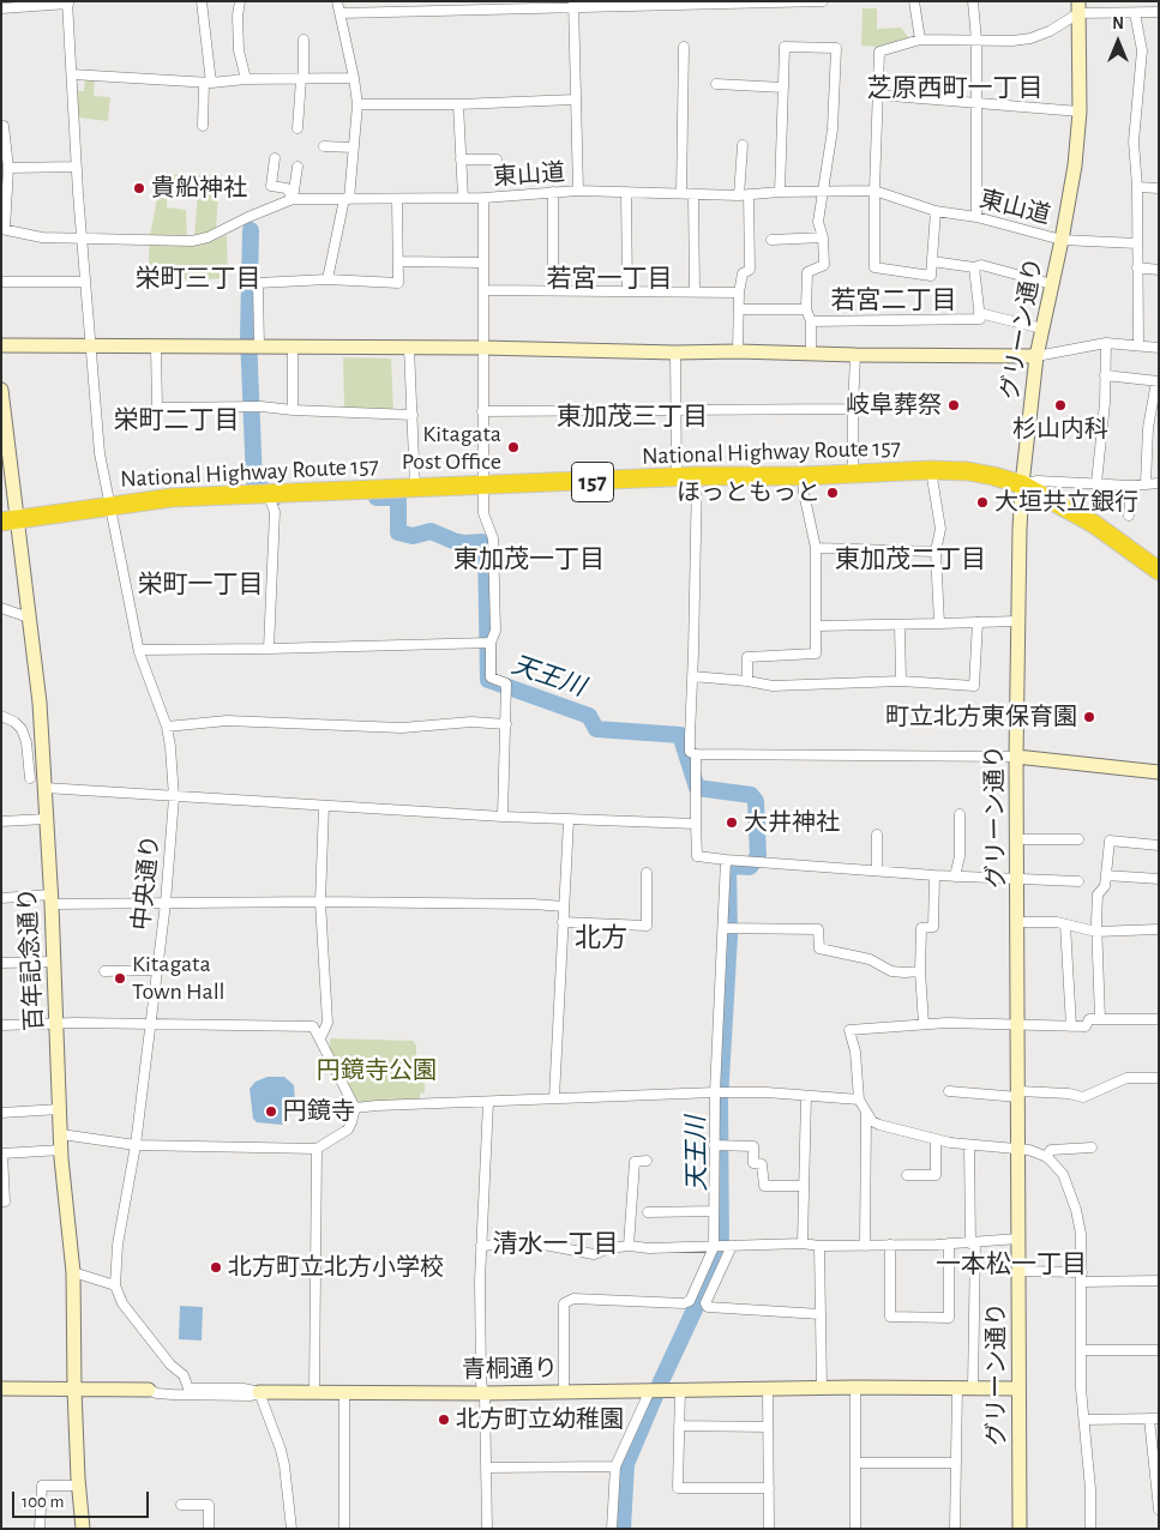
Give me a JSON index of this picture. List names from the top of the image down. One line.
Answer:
{"streets":{"highway":["National Highway Route 157","157"],"street":["東山道","グリーン通り","中央通り","百年記念通り","青桐通り"]},"crossings":[["東山道","グリーン通り"],["東山道","中央通り"],["グリーン通り","National Highway Route 157"],["グリーン通り","青桐通り"],["National Highway Route 157","中央通り"],["National Highway Route 157","百年記念通り"],["百年記念通り","青桐通り"]],"districts":["芝原西町一丁目","栄町三丁目","若宮一丁目","若宮二丁目","東加茂三丁目","栄町二丁目","東加茂一丁目","東加茂二丁目","栄町一丁目","北方","清水一丁目","一本松一丁目"],"water":["天王川"],"parks":["円鏡寺公園"],"places":["貴船神社","岐阜葬祭","杉山内科","Kitagata Post Office","ほっともっと","大垣共立銀行","町立北方東保育園","大井神社","Kitagata Town Hall","円鏡寺","北方町立北方小学校","北方町立幼稚園"],"scale_bar":"100 m","north":"top"}
